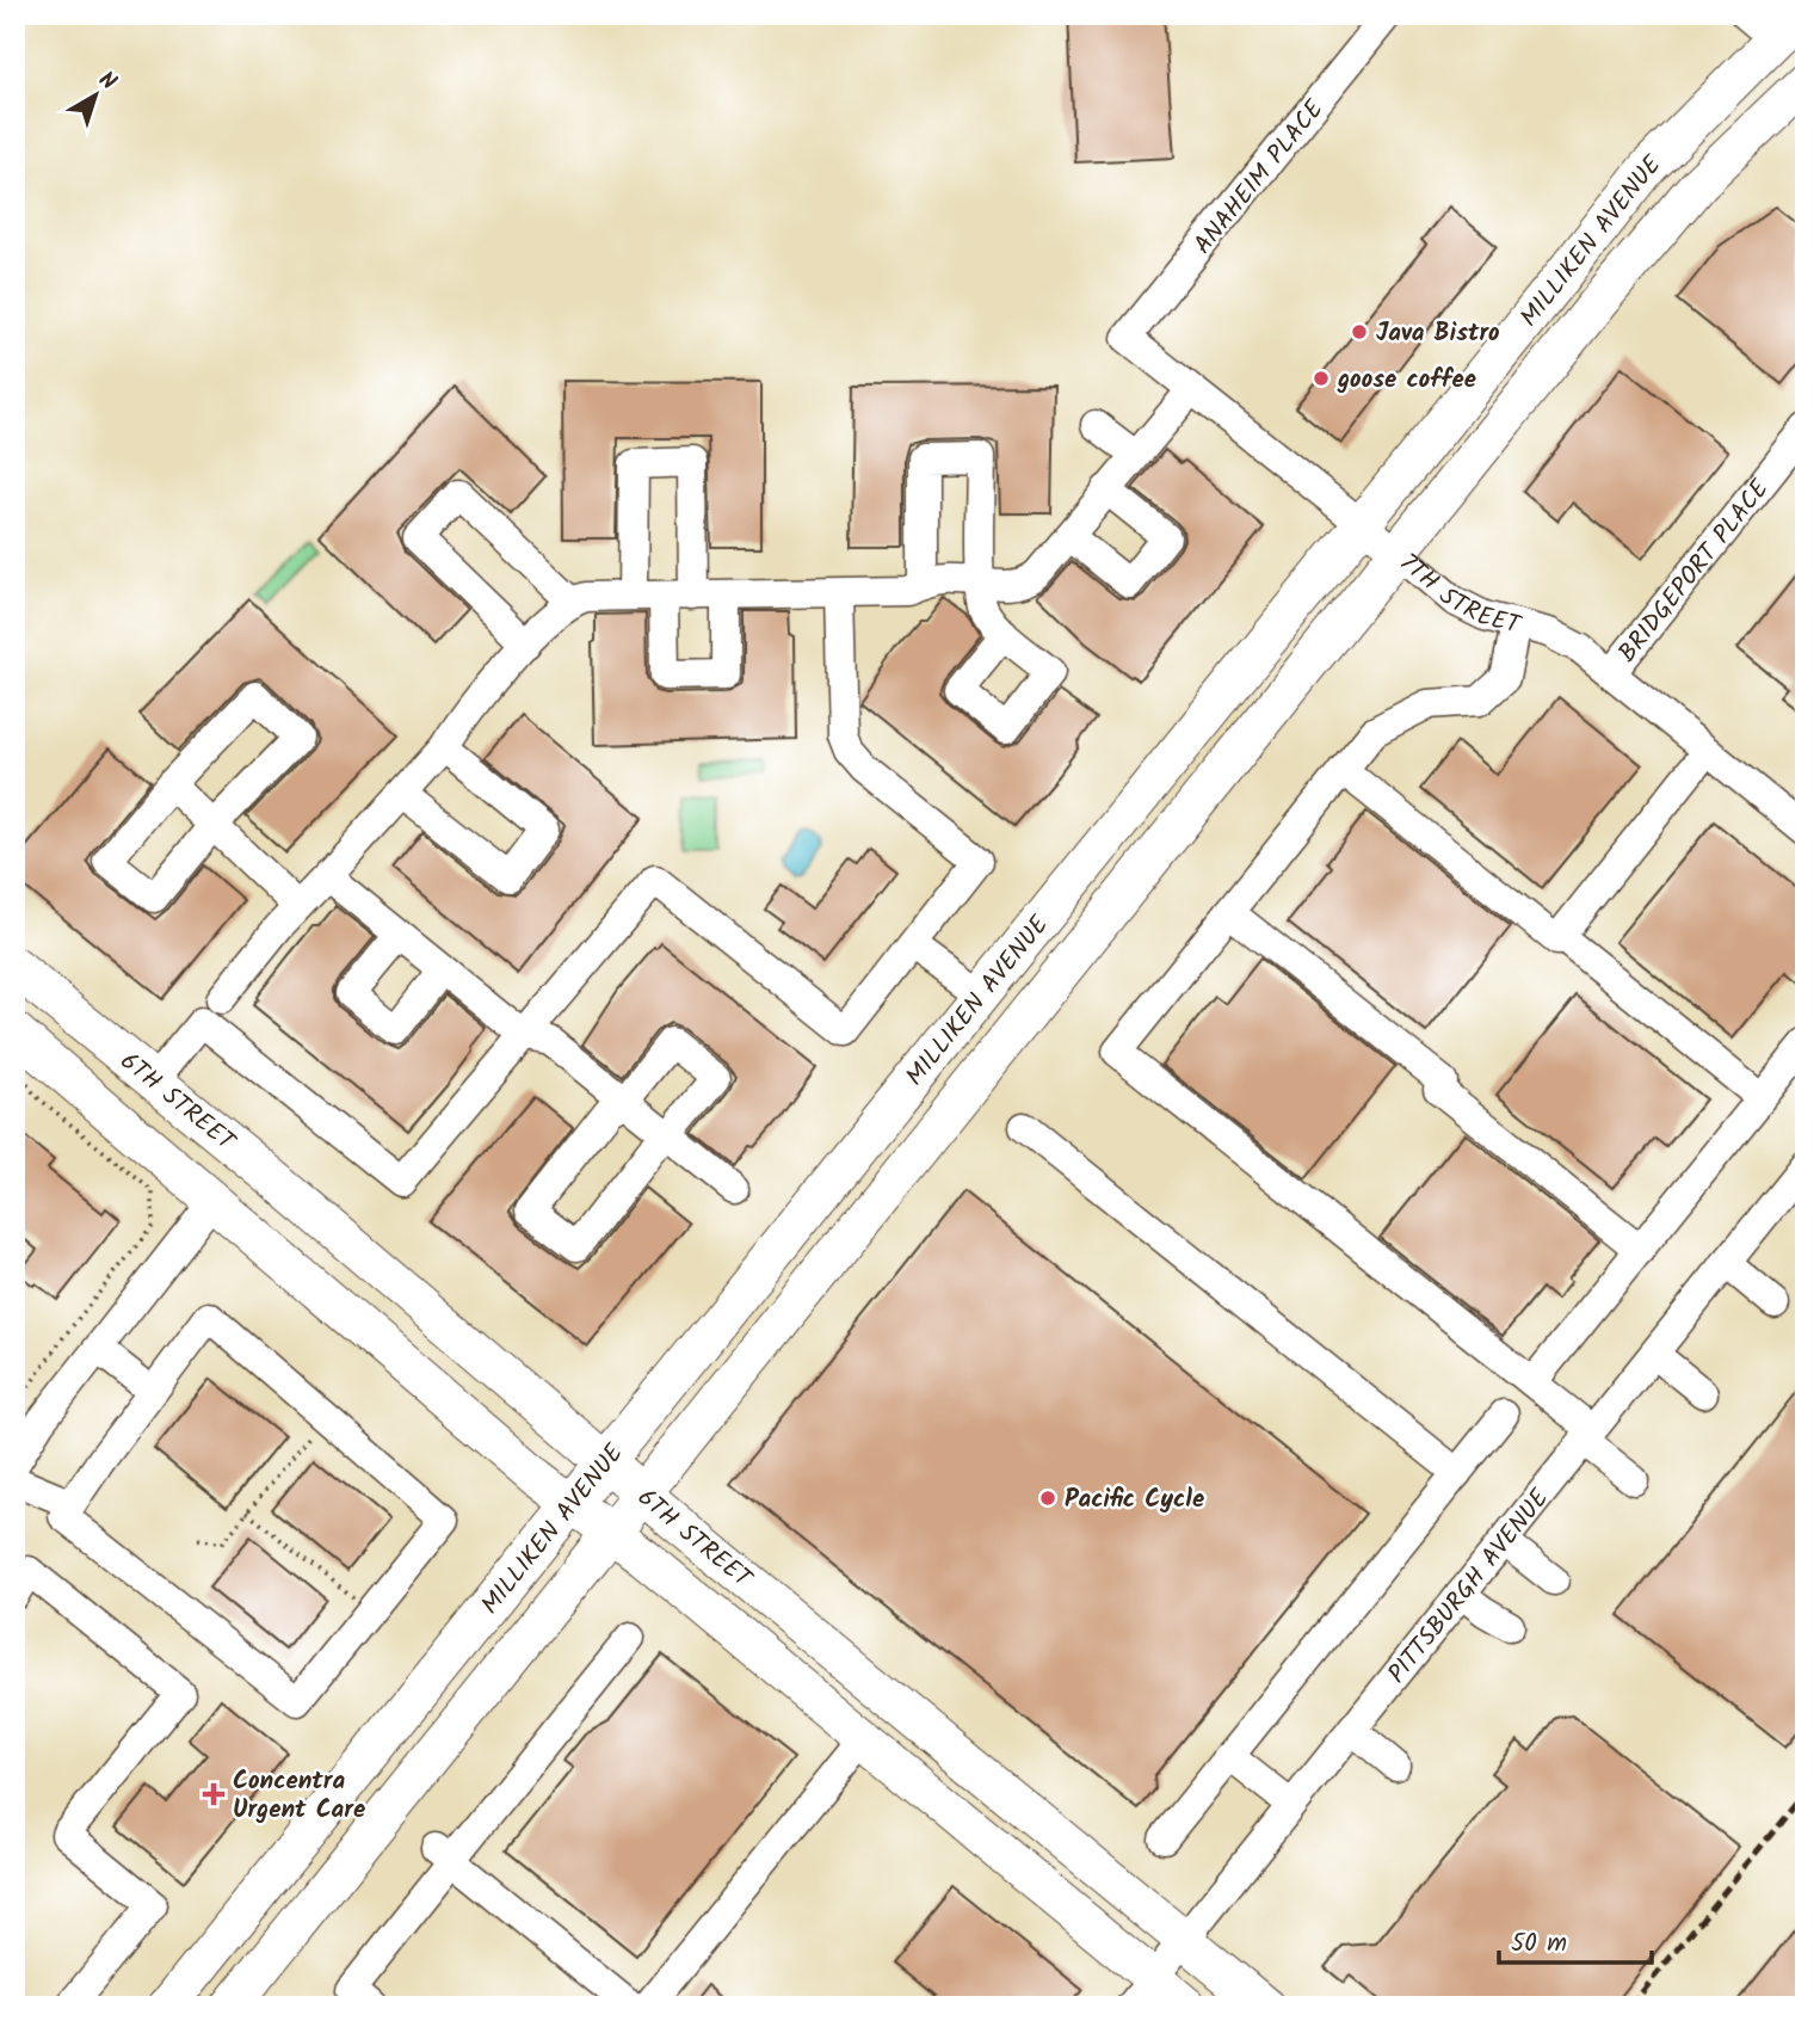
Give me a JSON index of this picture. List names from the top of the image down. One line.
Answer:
{"streets":{"main road":["MILLIKEN AVENUE","6TH STREET"],"street":["ANAHEIM PLACE","BRIDGEPORT PLACE","7TH STREET","PITTSBURGH AVENUE"]},"crossings":[["ANAHEIM PLACE","7TH STREET"],["MILLIKEN AVENUE","7TH STREET"],["MILLIKEN AVENUE","6TH STREET"],["BRIDGEPORT PLACE","7TH STREET"],["6TH STREET","PITTSBURGH AVENUE"]],"places":{"other":["Java Bistro","goose coffee","Pacific Cycle"],"health":["Concentra Urgent Care"]},"scale_bar":"50 m","north":"top right"}
